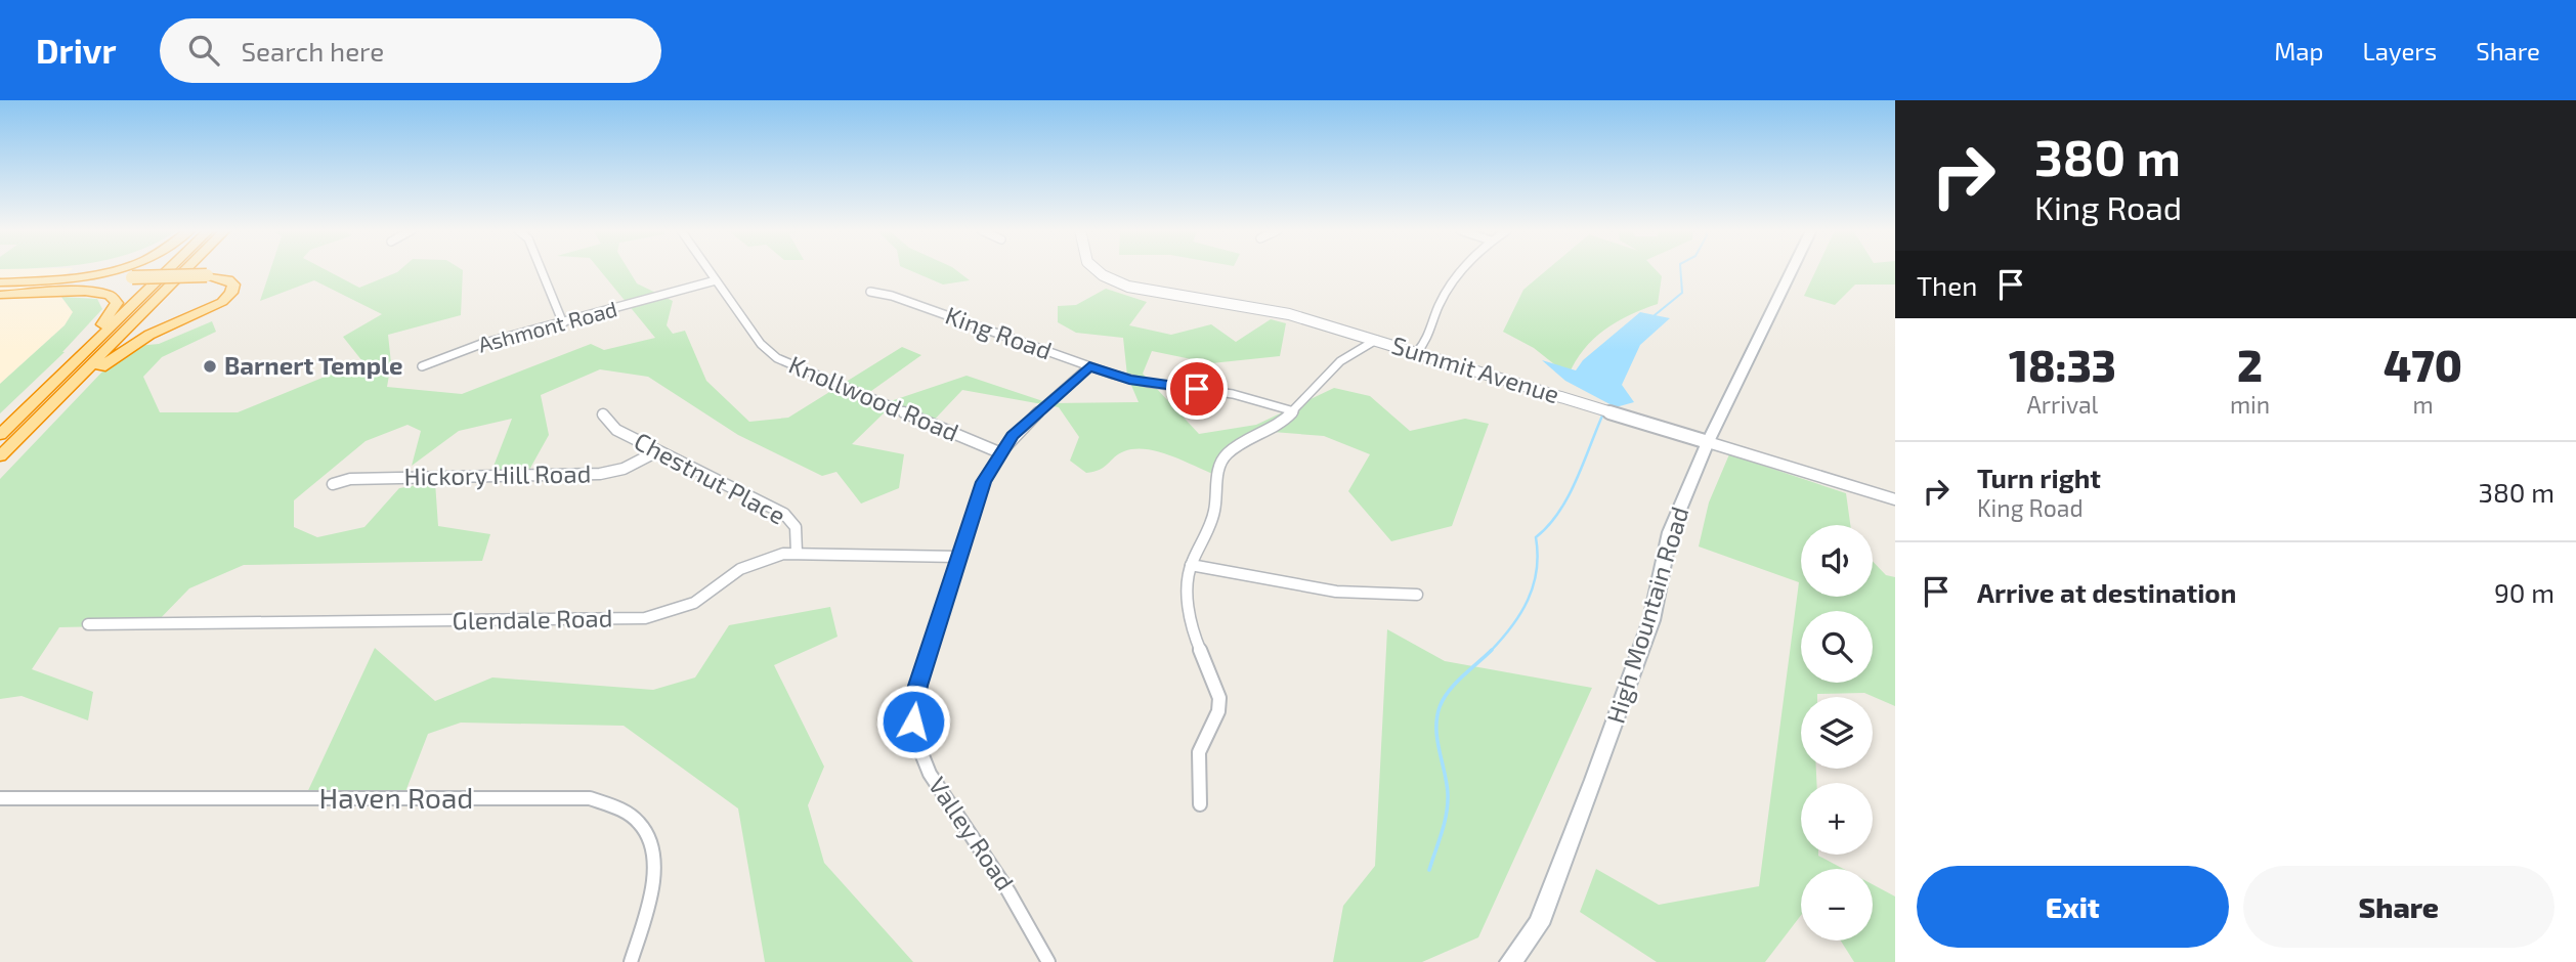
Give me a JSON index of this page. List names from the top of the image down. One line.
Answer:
{"streets":{"main road":["High Mountain Road"],"street":["Ashmont Road","King Road","Summit Avenue","Knollwood Road","Hickory Hill Road","Chestnut Place","Glendale Road","Haven Road","Valley Road"]},"crossings":[["Ashmont Road","Knollwood Road"],["King Road","Valley Road"],["Summit Avenue","High Mountain Road"],["Knollwood Road","Valley Road"],["Hickory Hill Road","Chestnut Place"],["Chestnut Place","Glendale Road"],["Glendale Road","Valley Road"]],"places":["Barnert Temple"],"page":{"header":"Drivr","search":"Search here","nav":["Map","Layers","Share"],"turn":["380 m","King Road"],"then":"Then","eta":["18:33","Arrival","2","min","470","m"],"list":[{"name":"Turn right","note":"King Road","value":"380 m"},{"name":"Arrive at destination","value":"90 m"}],"map_buttons":["+","−"],"buttons":["Exit","Share"]}}
